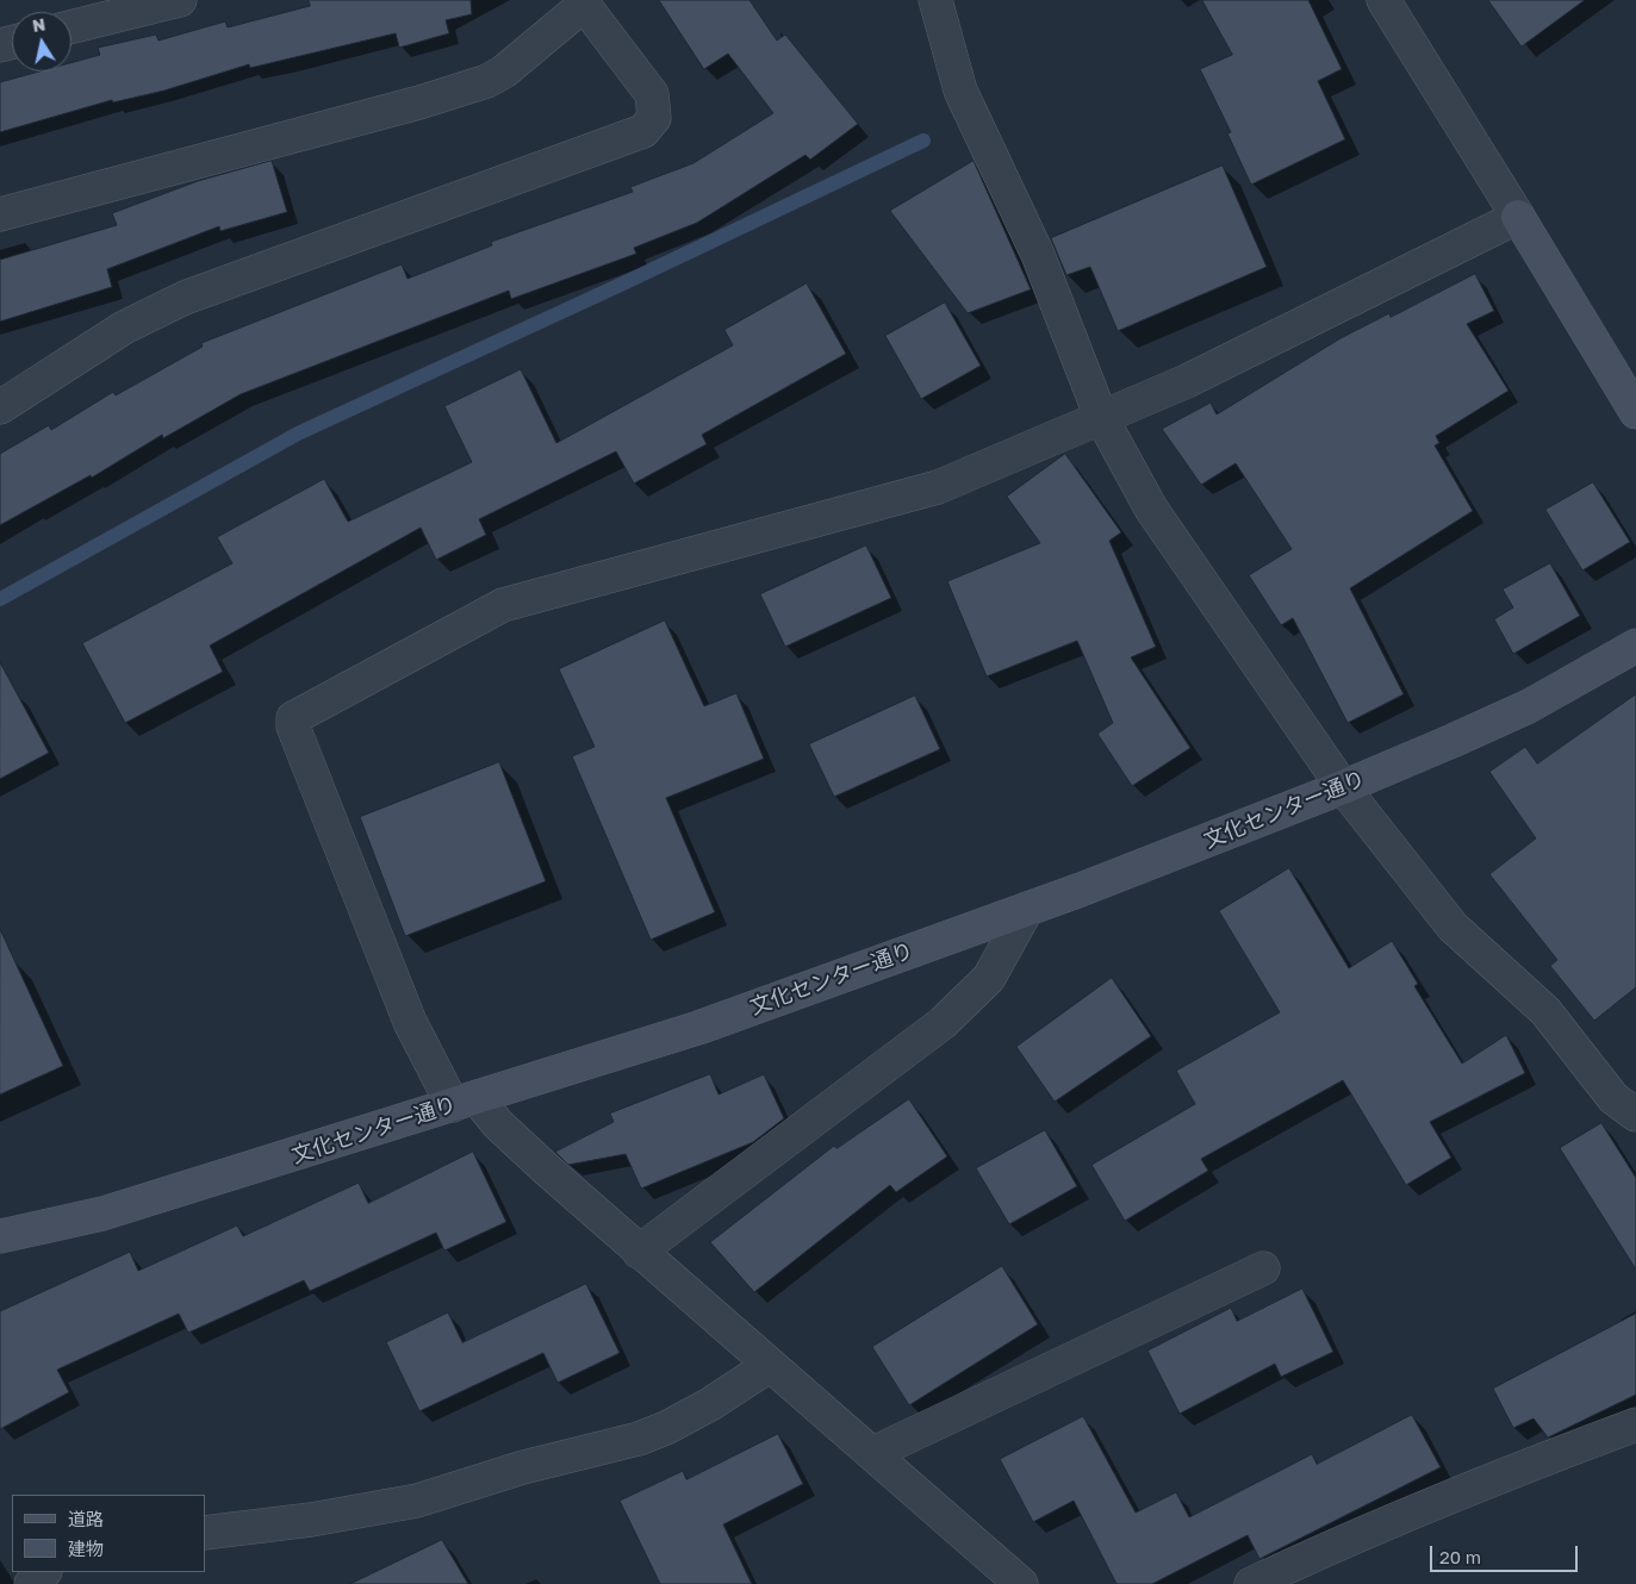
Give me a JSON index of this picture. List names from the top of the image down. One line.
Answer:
{"streets":{"street":["文化センター通り"]},"legend":["道路","建物"],"scale_bar":"20 m","north":"top"}
